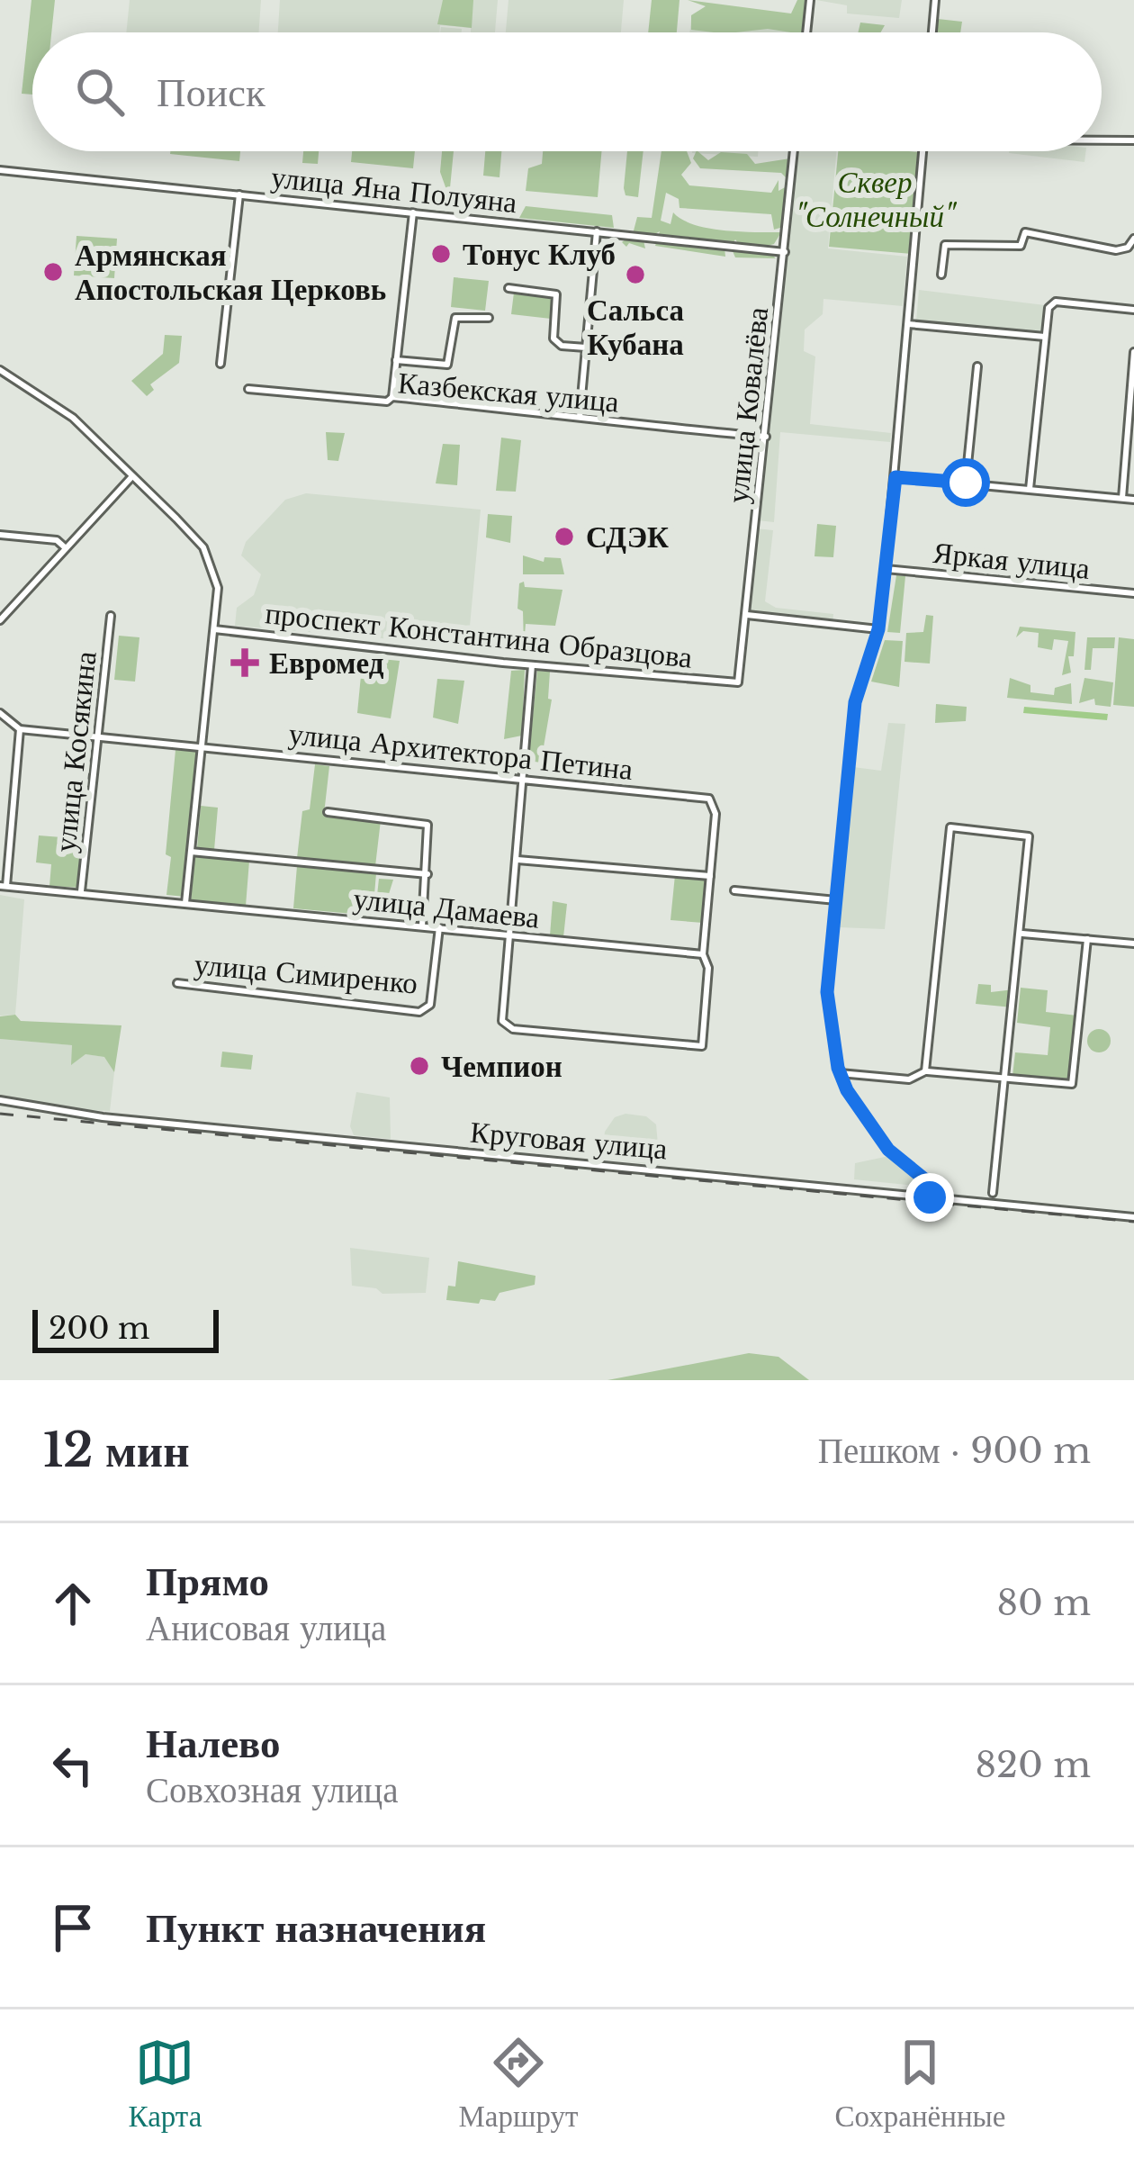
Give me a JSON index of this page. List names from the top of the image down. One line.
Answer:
{"streets":{"street":["улица Яна Полуяна","Казбекская улица","улица Ковалёва","Яркая улица","проспект Константина Образцова","улица Архитектора Петина","улица Косякина","улица Дамаева","улица Симиренко","Круговая улица"]},"crossings":[["улица Яна Полуяна","улица Ковалёва"],["Казбекская улица","улица Ковалёва"],["улица Ковалёва","проспект Константина Образцова"],["улица Архитектора Петина","улица Косякина"],["улица Косякина","улица Дамаева"],["улица Дамаева","улица Симиренко"]],"parks":["Сквер \"Солнечный\""],"places":{"other":["Тонус Клуб","Армянская Апостольская Церковь","Сальса Кубана","СДЭК","Чемпион"],"health":["Евромед"]},"scale_bar":"200 m","page":{"search":"Поиск","scale":"200 m","heading":["12 мин","Пешком · 900 m"],"list":[["Прямо","Анисовая улица","80 m"],["Налево","Совхозная улица","820 m"],"Пункт назначения"],"nav":["Карта","Маршрут","Сохранённые"]}}
